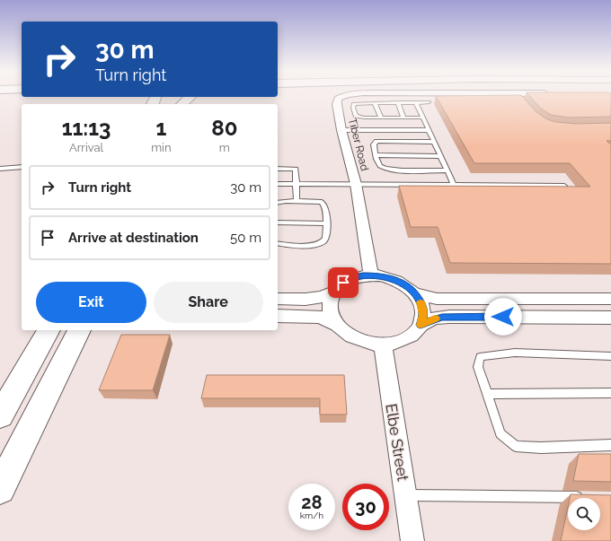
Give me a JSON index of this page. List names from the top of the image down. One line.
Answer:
{"streets":{"street":["Tiber Road","Elbe Street"]},"crossings":[["Tiber Road","Elbe Street"]],"page":{"turn":["30 m","Turn right"],"eta":["11:13","Arrival","1","min","80","m"],"list":[{"name":"Turn right","value":"30 m"},{"name":"Arrive at destination","value":"50 m"}],"buttons":["Exit","Share"],"speed":"28 km/h","limit":"30"}}
